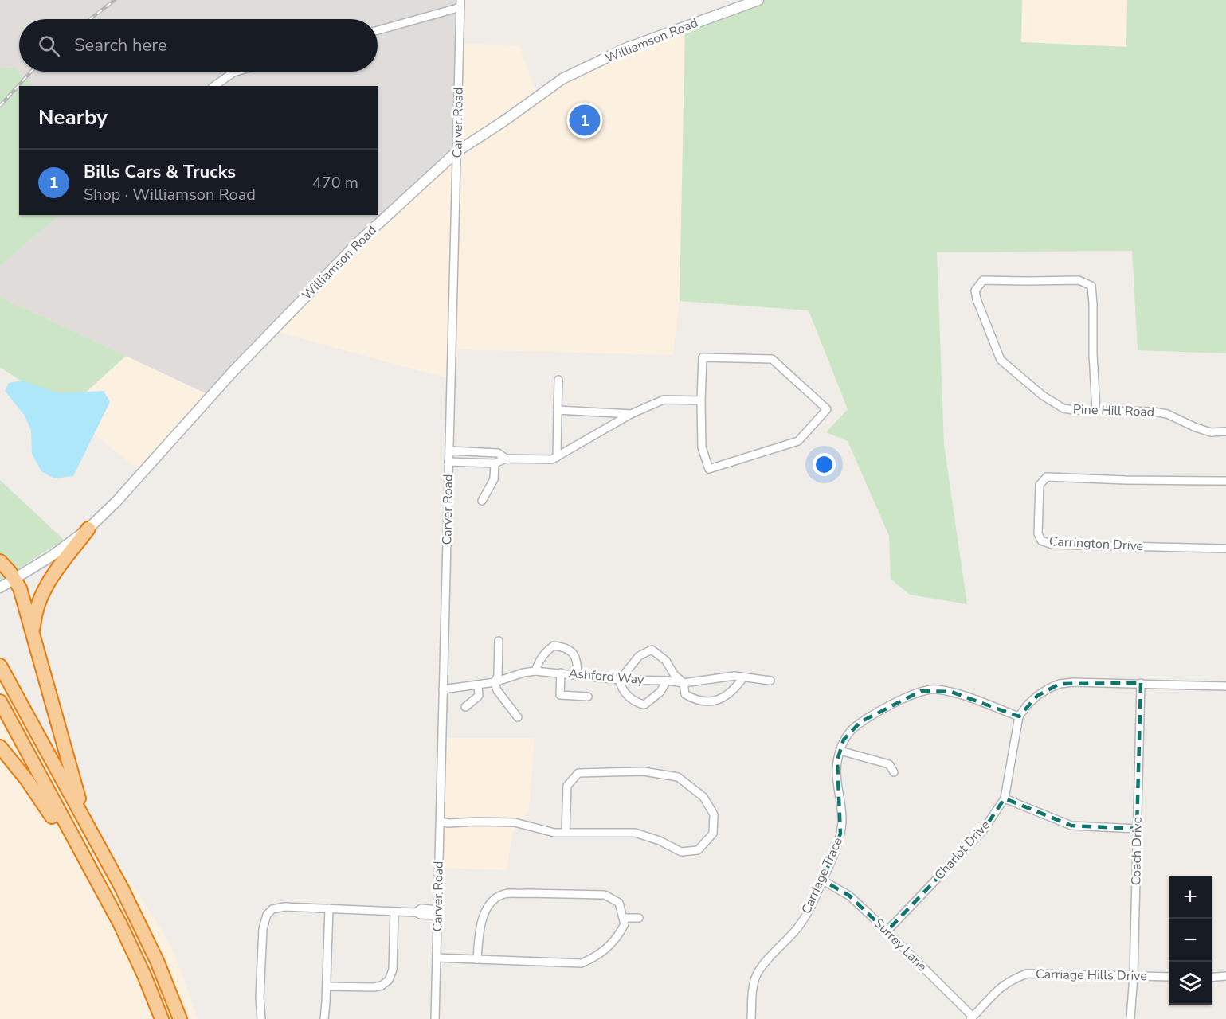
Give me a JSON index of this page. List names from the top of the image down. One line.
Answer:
{"streets":{"main road":["Williamson Road"],"street":["Carver Road","Pine Hill Road","Carrington Drive","Ashford Way","Chariot Drive","Coach Drive","Carriage Trace","Surrey Lane","Carriage Hills Drive"]},"crossings":[["Williamson Road","Carver Road"],["Carver Road","Ashford Way"],["Chariot Drive","Coach Drive"],["Chariot Drive","Carriage Trace"],["Chariot Drive","Surrey Lane"],["Coach Drive","Carriage Hills Drive"],["Carriage Trace","Surrey Lane"],["Surrey Lane","Carriage Hills Drive"]],"page":{"search":"Search here","heading":"Nearby","pins":"1","list":[{"mark":"1","name":"Bills Cars & Trucks","note":"Shop · Williamson Road","value":"470 m"}],"map_buttons":["+","−"]}}
